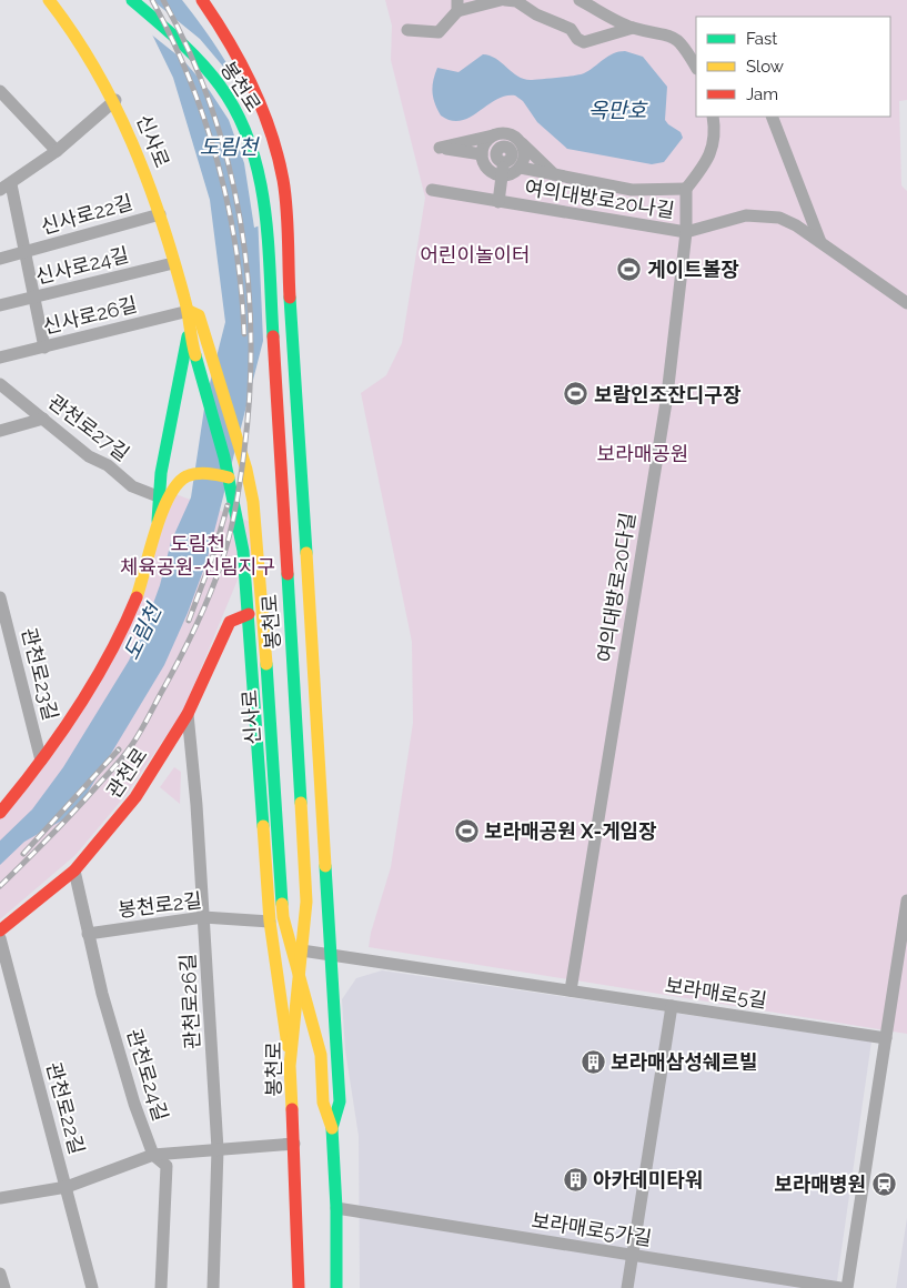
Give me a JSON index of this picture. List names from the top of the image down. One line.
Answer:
{"streets":{"main road":["봉천로","신사로","관천로"],"street":["여의대방로20나길","신사로22길","신사로24길","신사로26길","관천로27길","여의대방로20다길","관천로23길","봉천로2길","보라매로5길","관천로26길","관천로24길","관천로22길","보라매로5가길"]},"crossings":[["봉천로","신사로"],["봉천로","보라매로5길"],["봉천로","보라매로5가길"],["신사로","신사로22길"],["신사로","신사로24길"],["신사로","신사로26길"],["신사로","관천로"],["신사로","봉천로2길"],["신사로","보라매로5길"],["여의대방로20나길","여의대방로20다길"],["신사로22길","신사로24길"],["신사로22길","신사로26길"],["여의대방로20다길","보라매로5길"],["관천로","관천로26길"],["관천로","관천로24길"],["봉천로2길","관천로26길"],["봉천로2길","관천로24길"]],"water":["옥만호","도림천"],"parks":["어린이놀이터","보라매공원","도림천 체육공원-신림지구"],"places":{"sports":["게이트볼장","보람인조잔디구장","보라매공원 X-게임장"],"building":["보라매삼성쉐르빌","아카데미타워"],"station":["보라매병원"]},"legend":["Fast","Slow","Jam"]}
